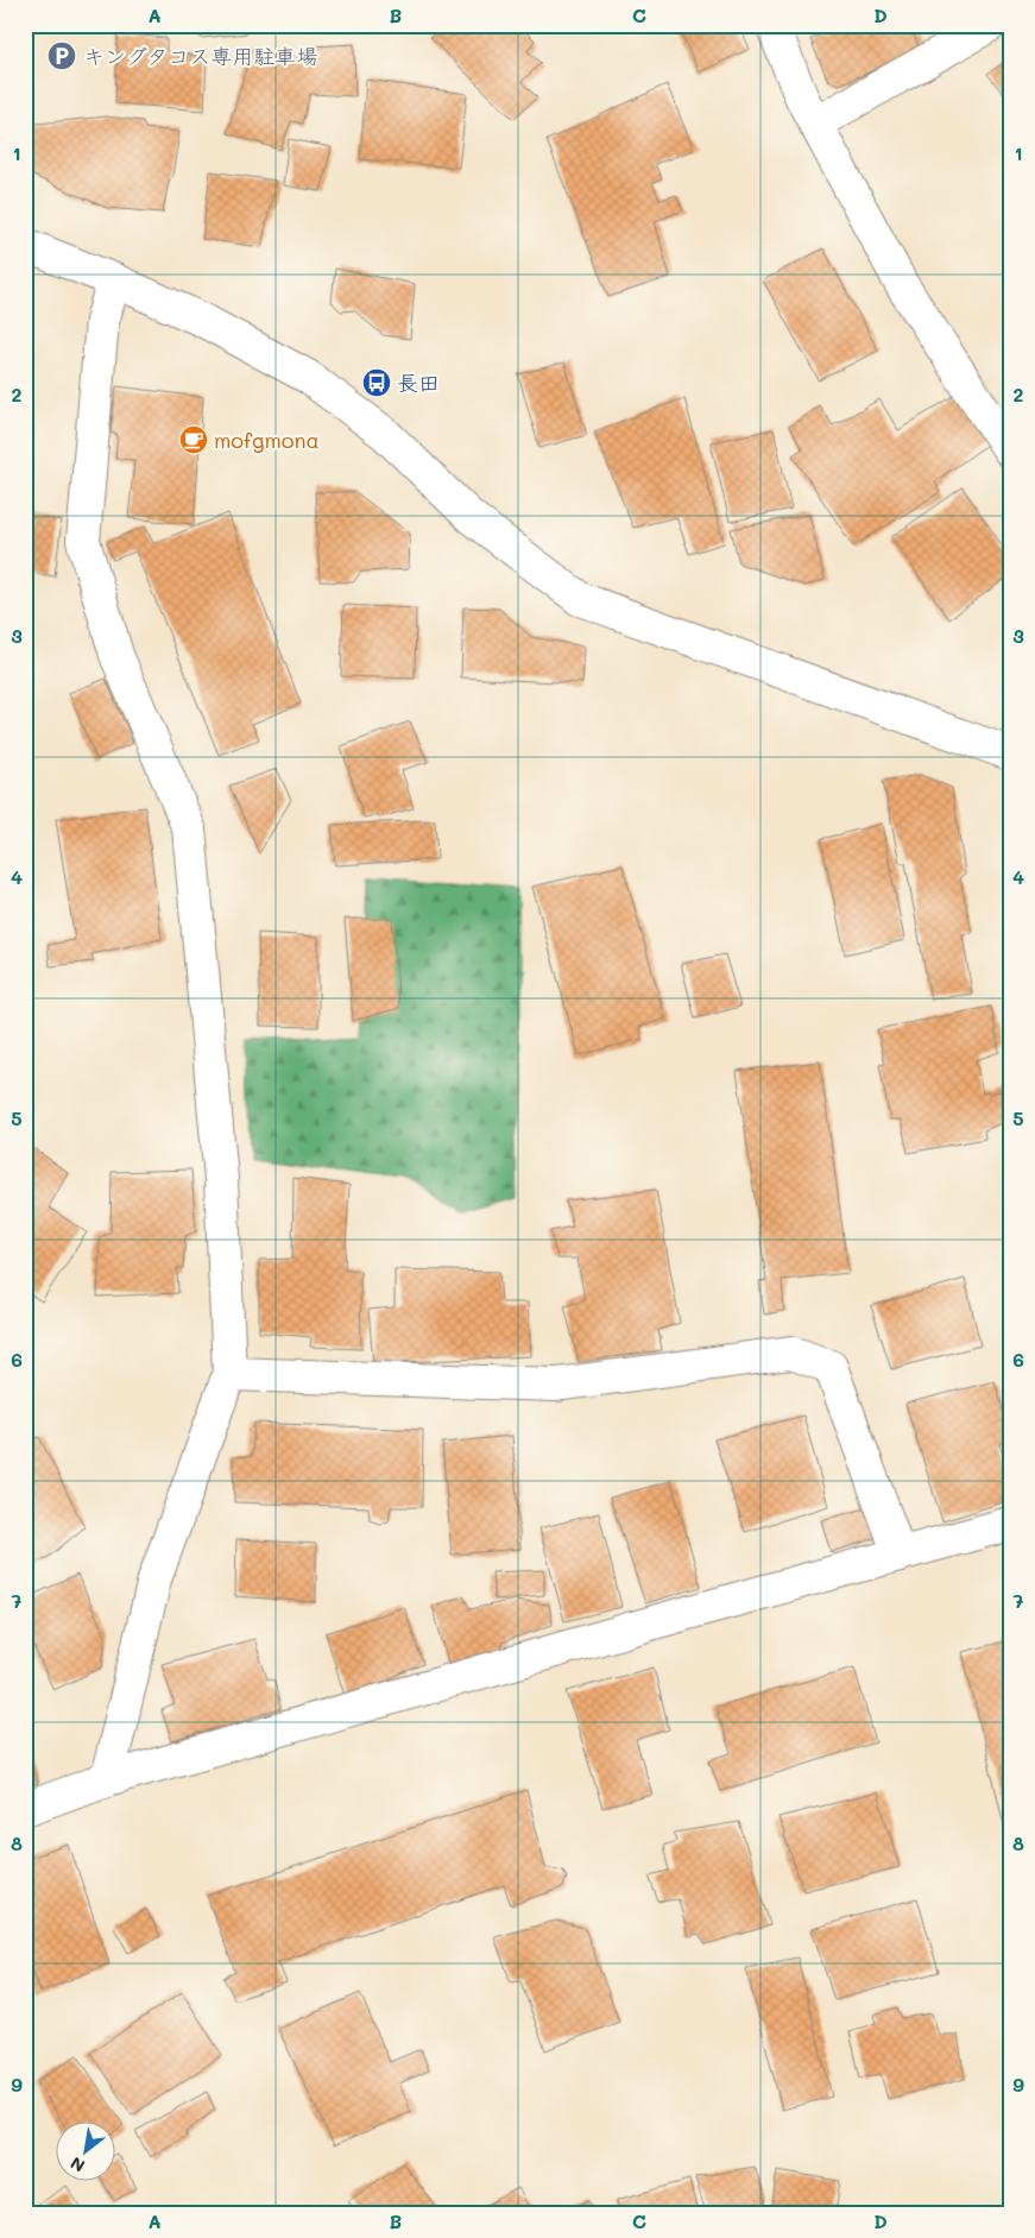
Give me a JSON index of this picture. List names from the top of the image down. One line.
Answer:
{"places":{"parking":["キングタコス専用駐車場"],"bus stop":["長田"],"cafe":["mofgmona"]},"north":"bottom left","grid":{"columns":["A","B","C","D"],"rows":["1","2","3","4","5","6","7","8","9"]}}
